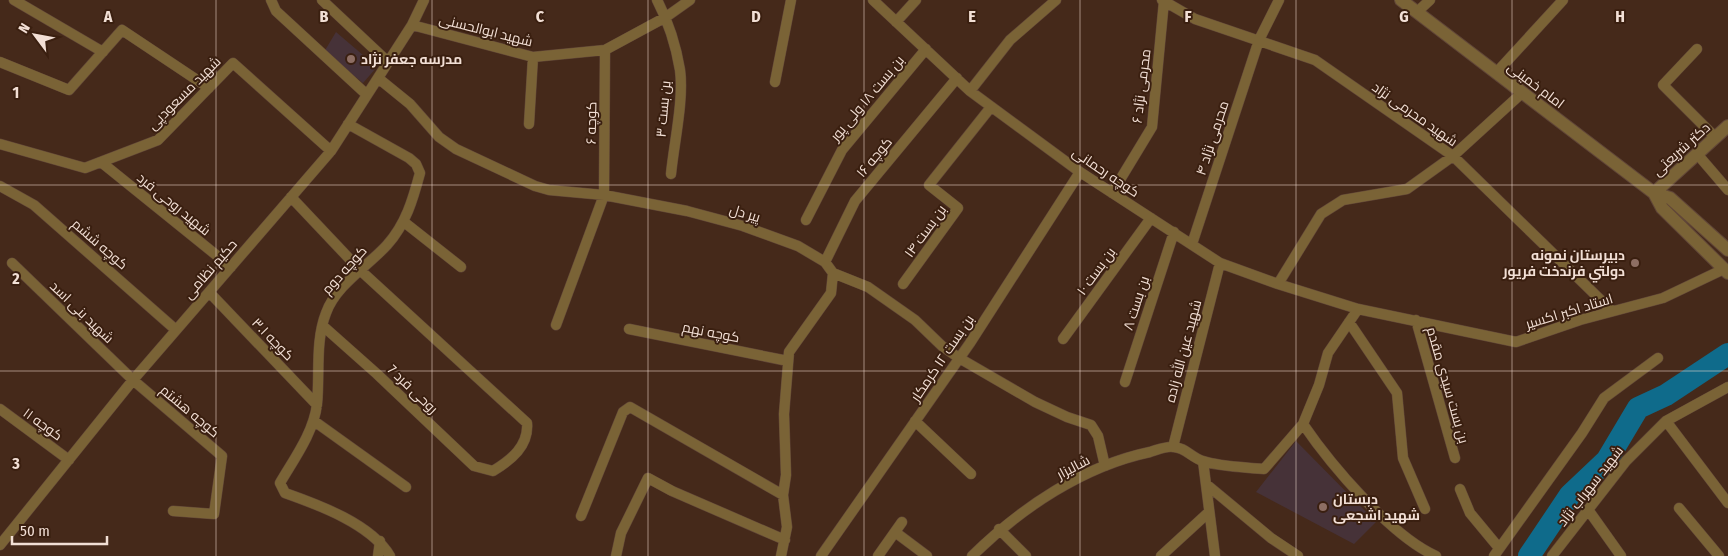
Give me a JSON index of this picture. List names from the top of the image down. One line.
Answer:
{"streets":{"street":["شهید ابوالحسنی","امام خمینی","محرمی نژاد ۶","شهید مسعودپی","بن بست ۱۸ ولی پور","بن بست ۳","شهید محرمی نژاد","کوچه ۶","محرمی نژاد ۴","دکتر شریعتی","کوچه ۱۶","کوچه رحمانی","شهید روحی فرد","پیر دل","بن بست ۱۴","کوچه ششم","حکیم نظامی","کوچه دوم","بن بست ۱۰","بن بست ۸","استاد اکبر اکسیر","شهید بنی اسد","کوچه نهم","کوچه ۳.۱","شهید عین الله زاده","بن بست ۱۲ کرمکار","بن بست سیدی مقدم","روحی فرد 7","کوچه هشتم","کوچه ۱۱","شالیزار","شهید سهراب نژاد"]},"crossings":[["شهید ابوالحسنی","بن بست ۳"],["شهید ابوالحسنی","کوچه ۶"],["شهید ابوالحسنی","حکیم نظامی"],["امام خمینی","دکتر شریعتی"],["امام خمینی","استاد اکبر اکسیر"],["محرمی نژاد ۶","شهید محرمی نژاد"],["محرمی نژاد ۶","کوچه رحمانی"],["شهید مسعودپی","شهید روحی فرد"],["شهید مسعودپی","حکیم نظامی"],["بن بست ۱۸ ولی پور","کوچه رحمانی"],["شهید محرمی نژاد","محرمی نژاد ۴"],["شهید محرمی نژاد","استاد اکبر اکسیر"],["کوچه ۶","پیر دل"],["محرمی نژاد ۴","کوچه رحمانی"],["کوچه ۱۶","کوچه رحمانی"],["کوچه ۱۶","پیر دل"],["کوچه رحمانی","بن بست ۱۴"],["کوچه رحمانی","بن بست ۱۰"],["کوچه رحمانی","بن بست ۸"],["کوچه رحمانی","استاد اکبر اکسیر"],["کوچه رحمانی","شهید عین الله زاده"],["کوچه رحمانی","بن بست ۱۲ کرمکار"],["شهید روحی فرد","حکیم نظامی"],["پیر دل","حکیم نظامی"],["کوچه ششم","حکیم نظامی"],["حکیم نظامی","کوچه دوم"],["حکیم نظامی","شهید بنی اسد"],["حکیم نظامی","کوچه ۳.۱"],["حکیم نظامی","کوچه هشتم"],["حکیم نظامی","کوچه ۱۱"],["کوچه دوم","کوچه ۳.۱"],["کوچه دوم","روحی فرد 7"],["استاد اکبر اکسیر","بن بست سیدی مقدم"],["شهید بنی اسد","کوچه هشتم"],["شهید عین الله زاده","شالیزار"]],"places":["مدرسه جعفر نژاد","دبیرستان نمونه دولتي فرندخت فريور","دبستان شهید اشجعی"],"scale_bar":"50 m","north":"top left","grid":{"columns":["A","B","C","D","E","F","G","H"],"rows":["1","2","3"]}}
